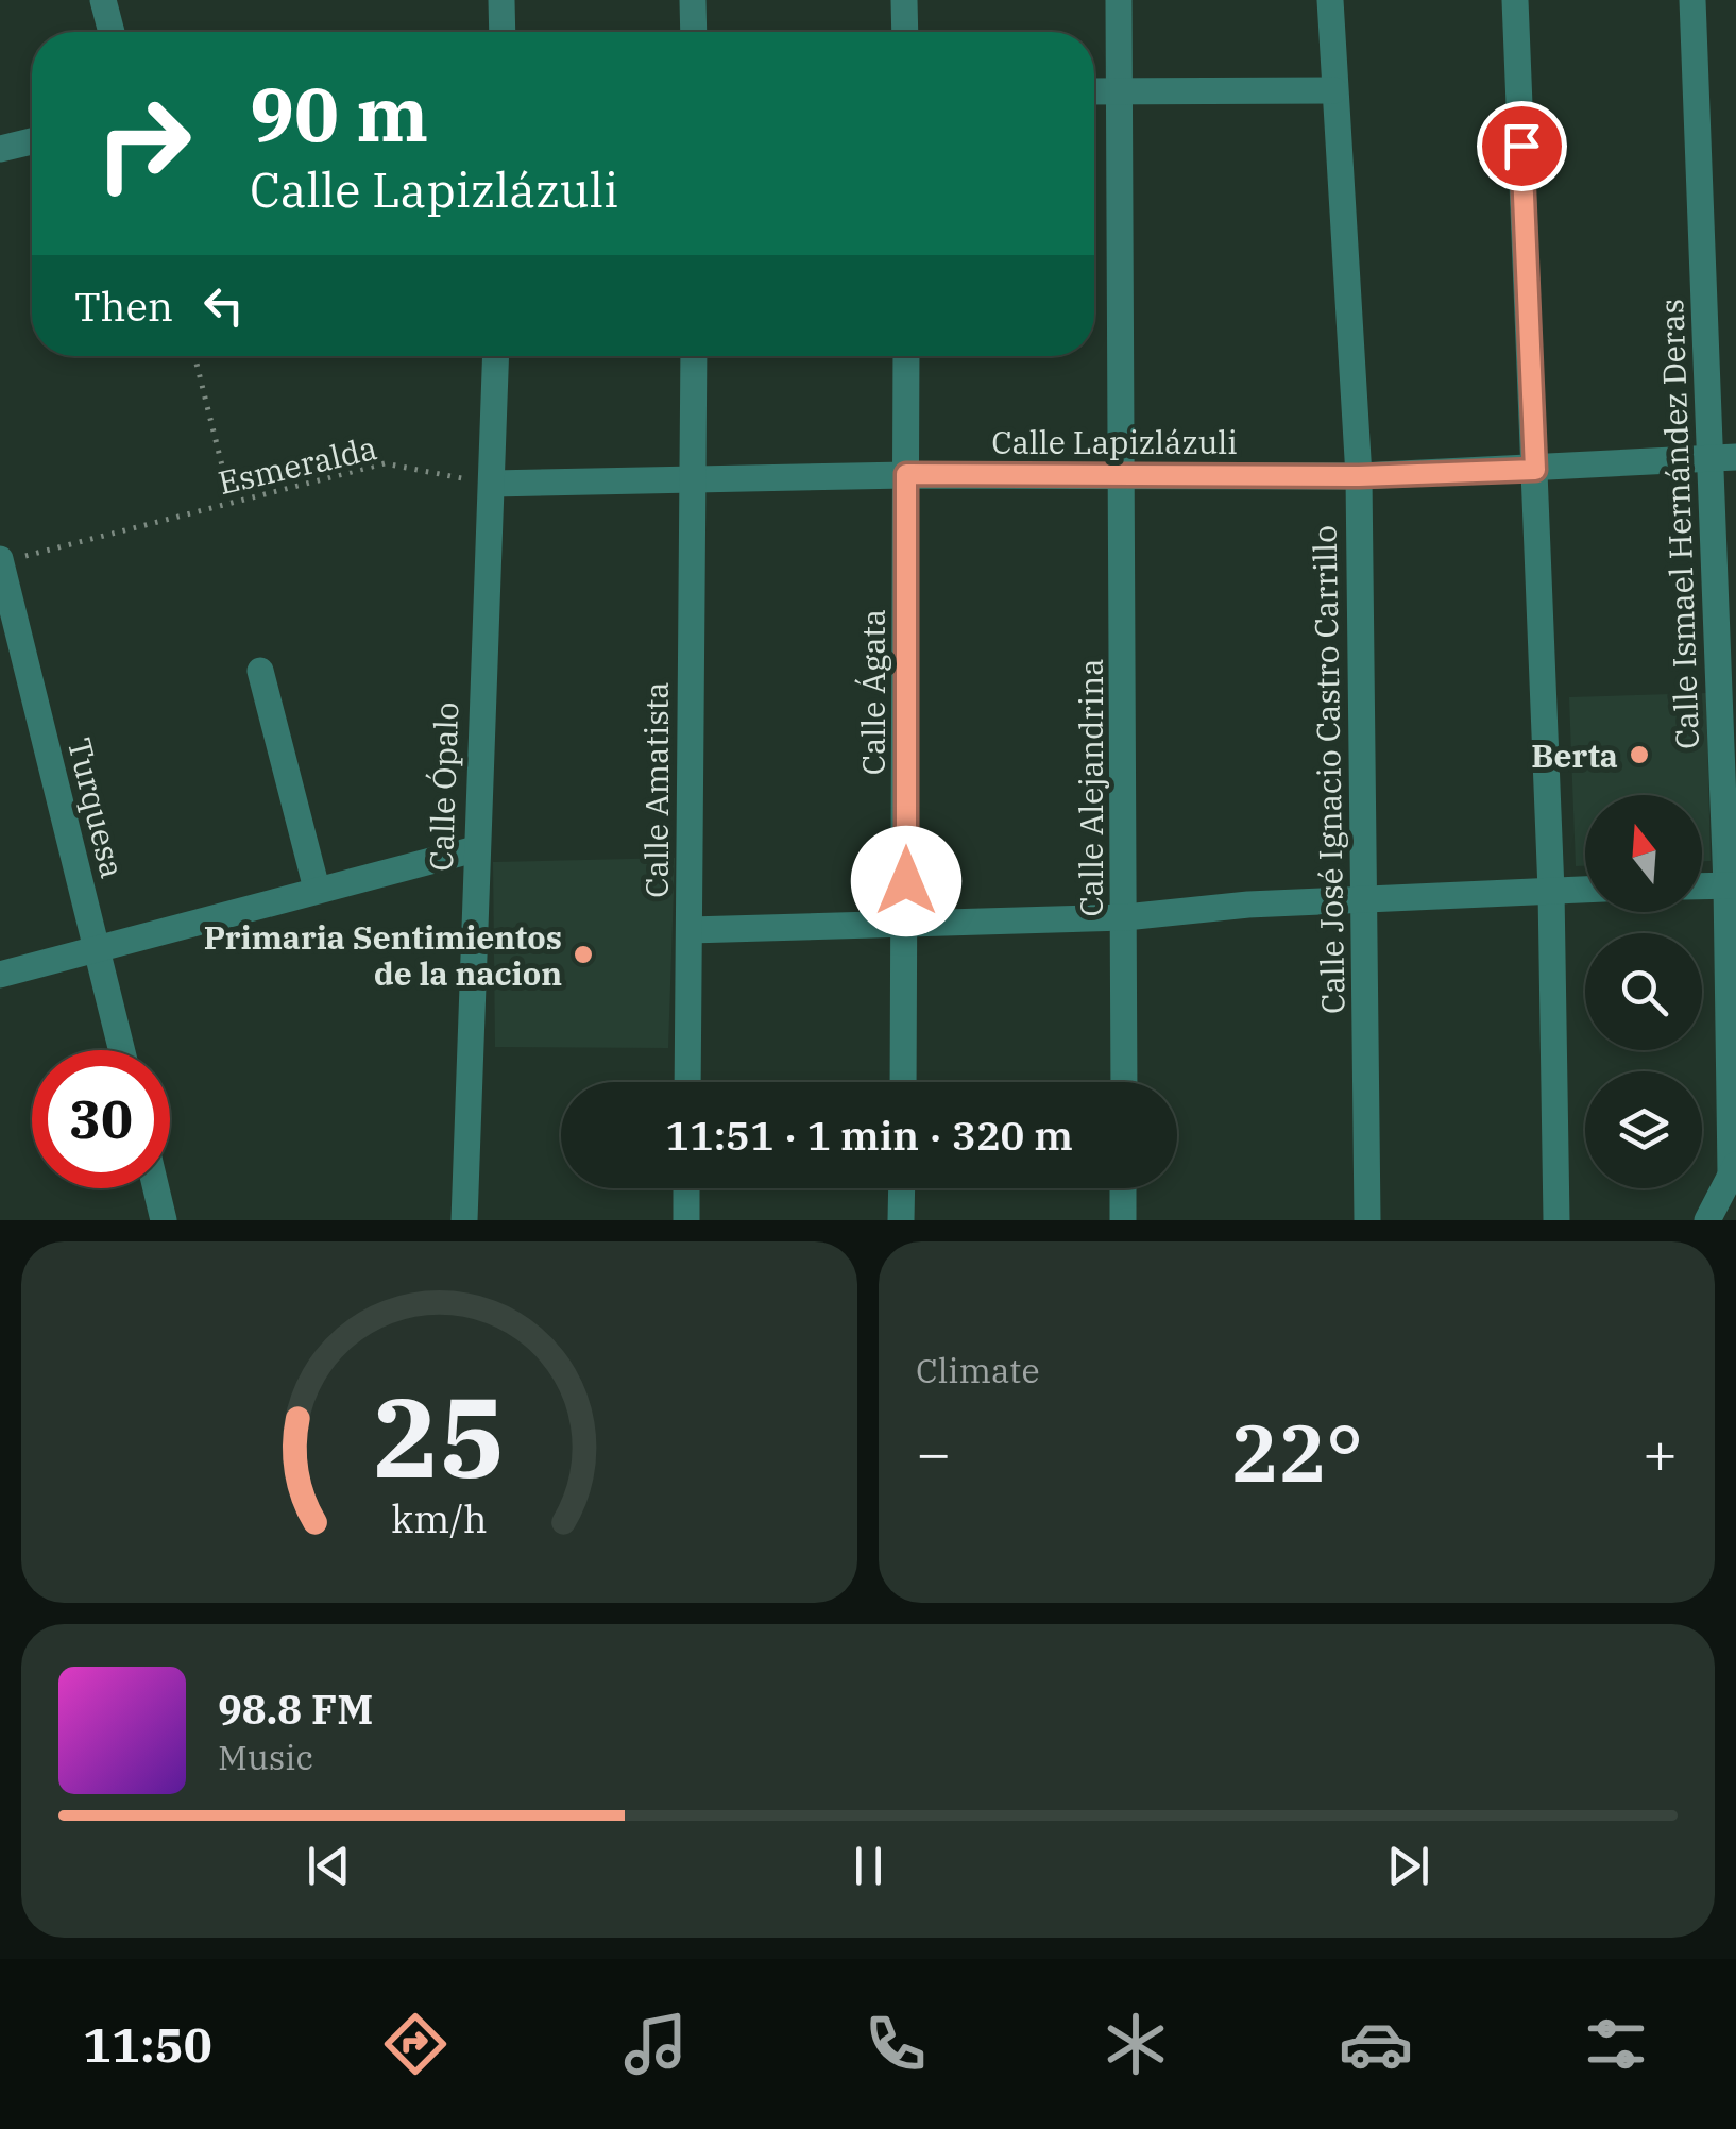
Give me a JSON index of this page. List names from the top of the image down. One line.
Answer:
{"streets":{"street":["Calle Lapizlázuli","Calle Ismael Hernández Deras","Calle Ágata","Calle José Ignacio Castro Carrillo","Calle Ópalo","Calle Alejandrina","Calle Amatista","Turquesa"],"path":["Esmeralda"]},"crossings":[["Calle Lapizlázuli","Esmeralda"],["Calle Lapizlázuli","Calle Ismael Hernández Deras"],["Calle Lapizlázuli","Calle Ágata"],["Calle Lapizlázuli","Calle José Ignacio Castro Carrillo"],["Calle Lapizlázuli","Calle Ópalo"],["Calle Lapizlázuli","Calle Alejandrina"],["Calle Lapizlázuli","Calle Amatista"],["Esmeralda","Calle Ópalo"],["Esmeralda","Turquesa"]],"places":["Berta","Primaria Sentimientos de la nacion"],"north":"top","page":{"turn":["90 m","Calle Lapizlázuli"],"then":"Then","limit":"30","trip":"11:51 · 1 min · 320 m","tile":"Climate","heat":["−","22°","+"],"song":["98.8 FM","Music"],"tabs":"11:50","gauge":["25","km/h"]}}
